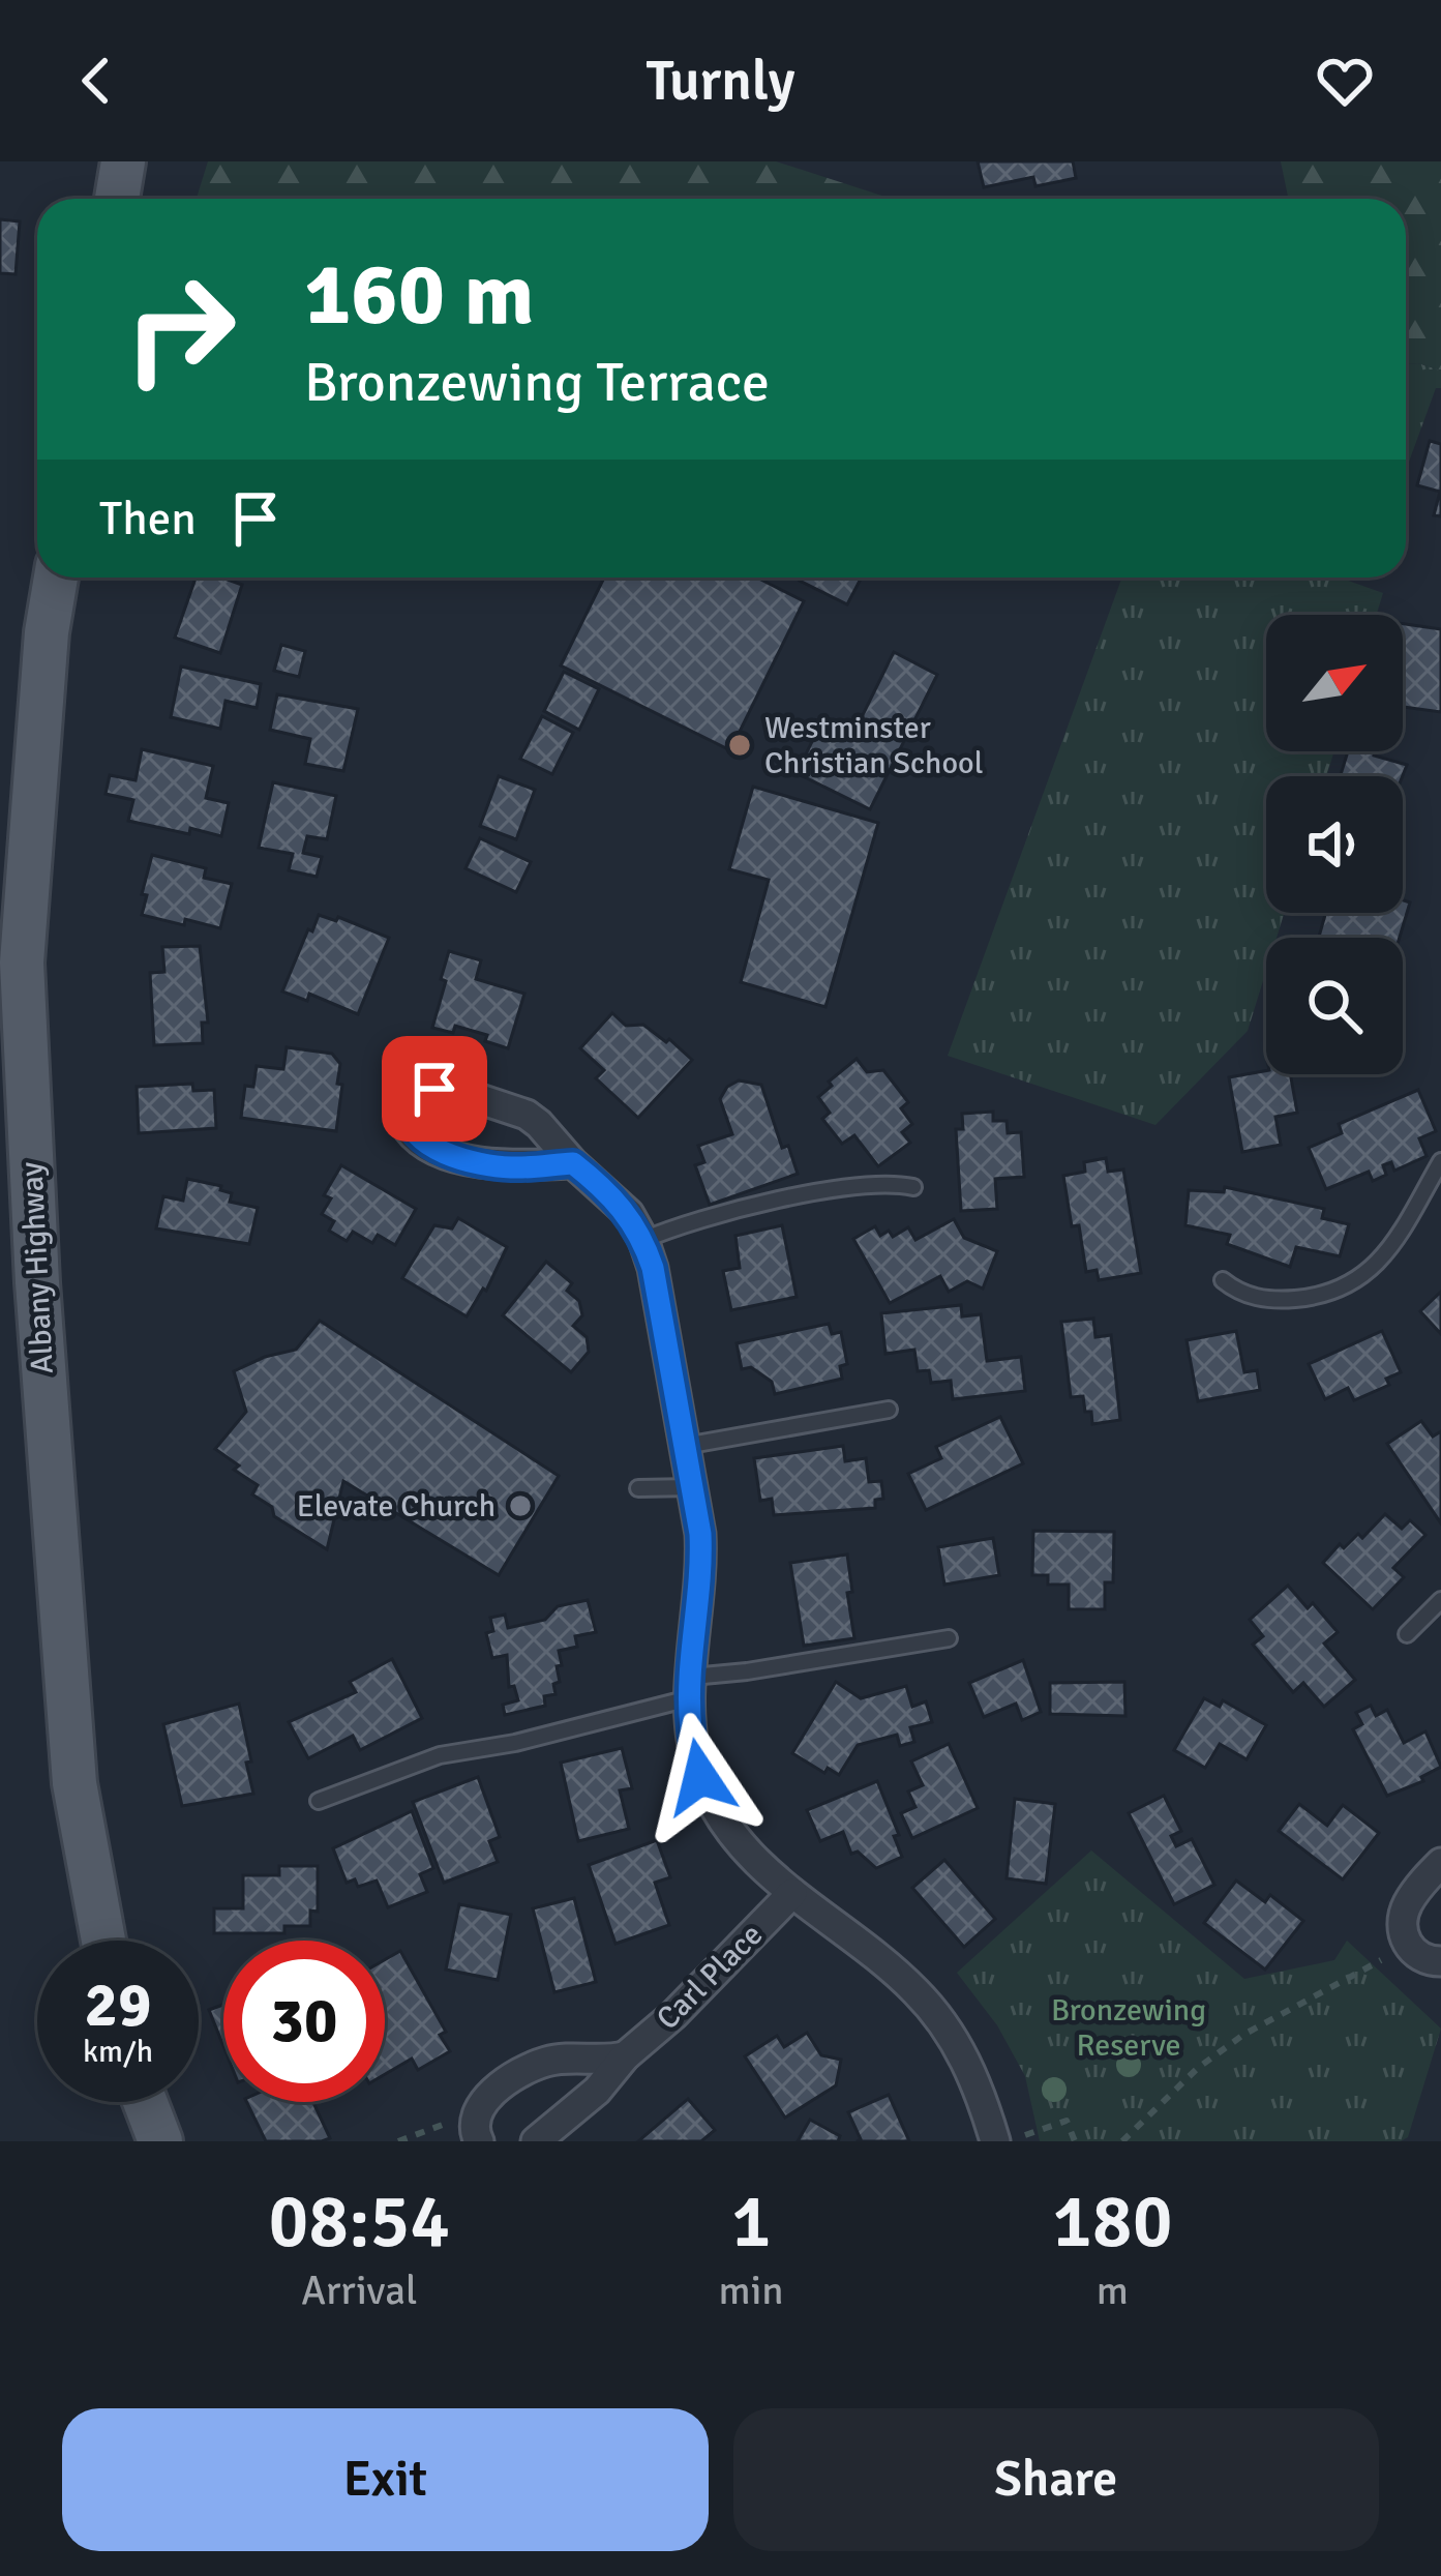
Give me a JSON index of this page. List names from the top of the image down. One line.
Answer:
{"streets":{"main road":["Albany Highway"],"street":["Carl Place"]},"parks":["Bronzewing Reserve"],"places":["Westminster Christian School","Elevate Church"],"north":"top right","page":{"header":"Turnly","turn":["160 m","Bronzewing Terrace"],"then":"Then","speed":"29 km/h","limit":"30","eta":["08:54","Arrival","1","min","180","m"],"buttons":["Exit","Share"]}}
